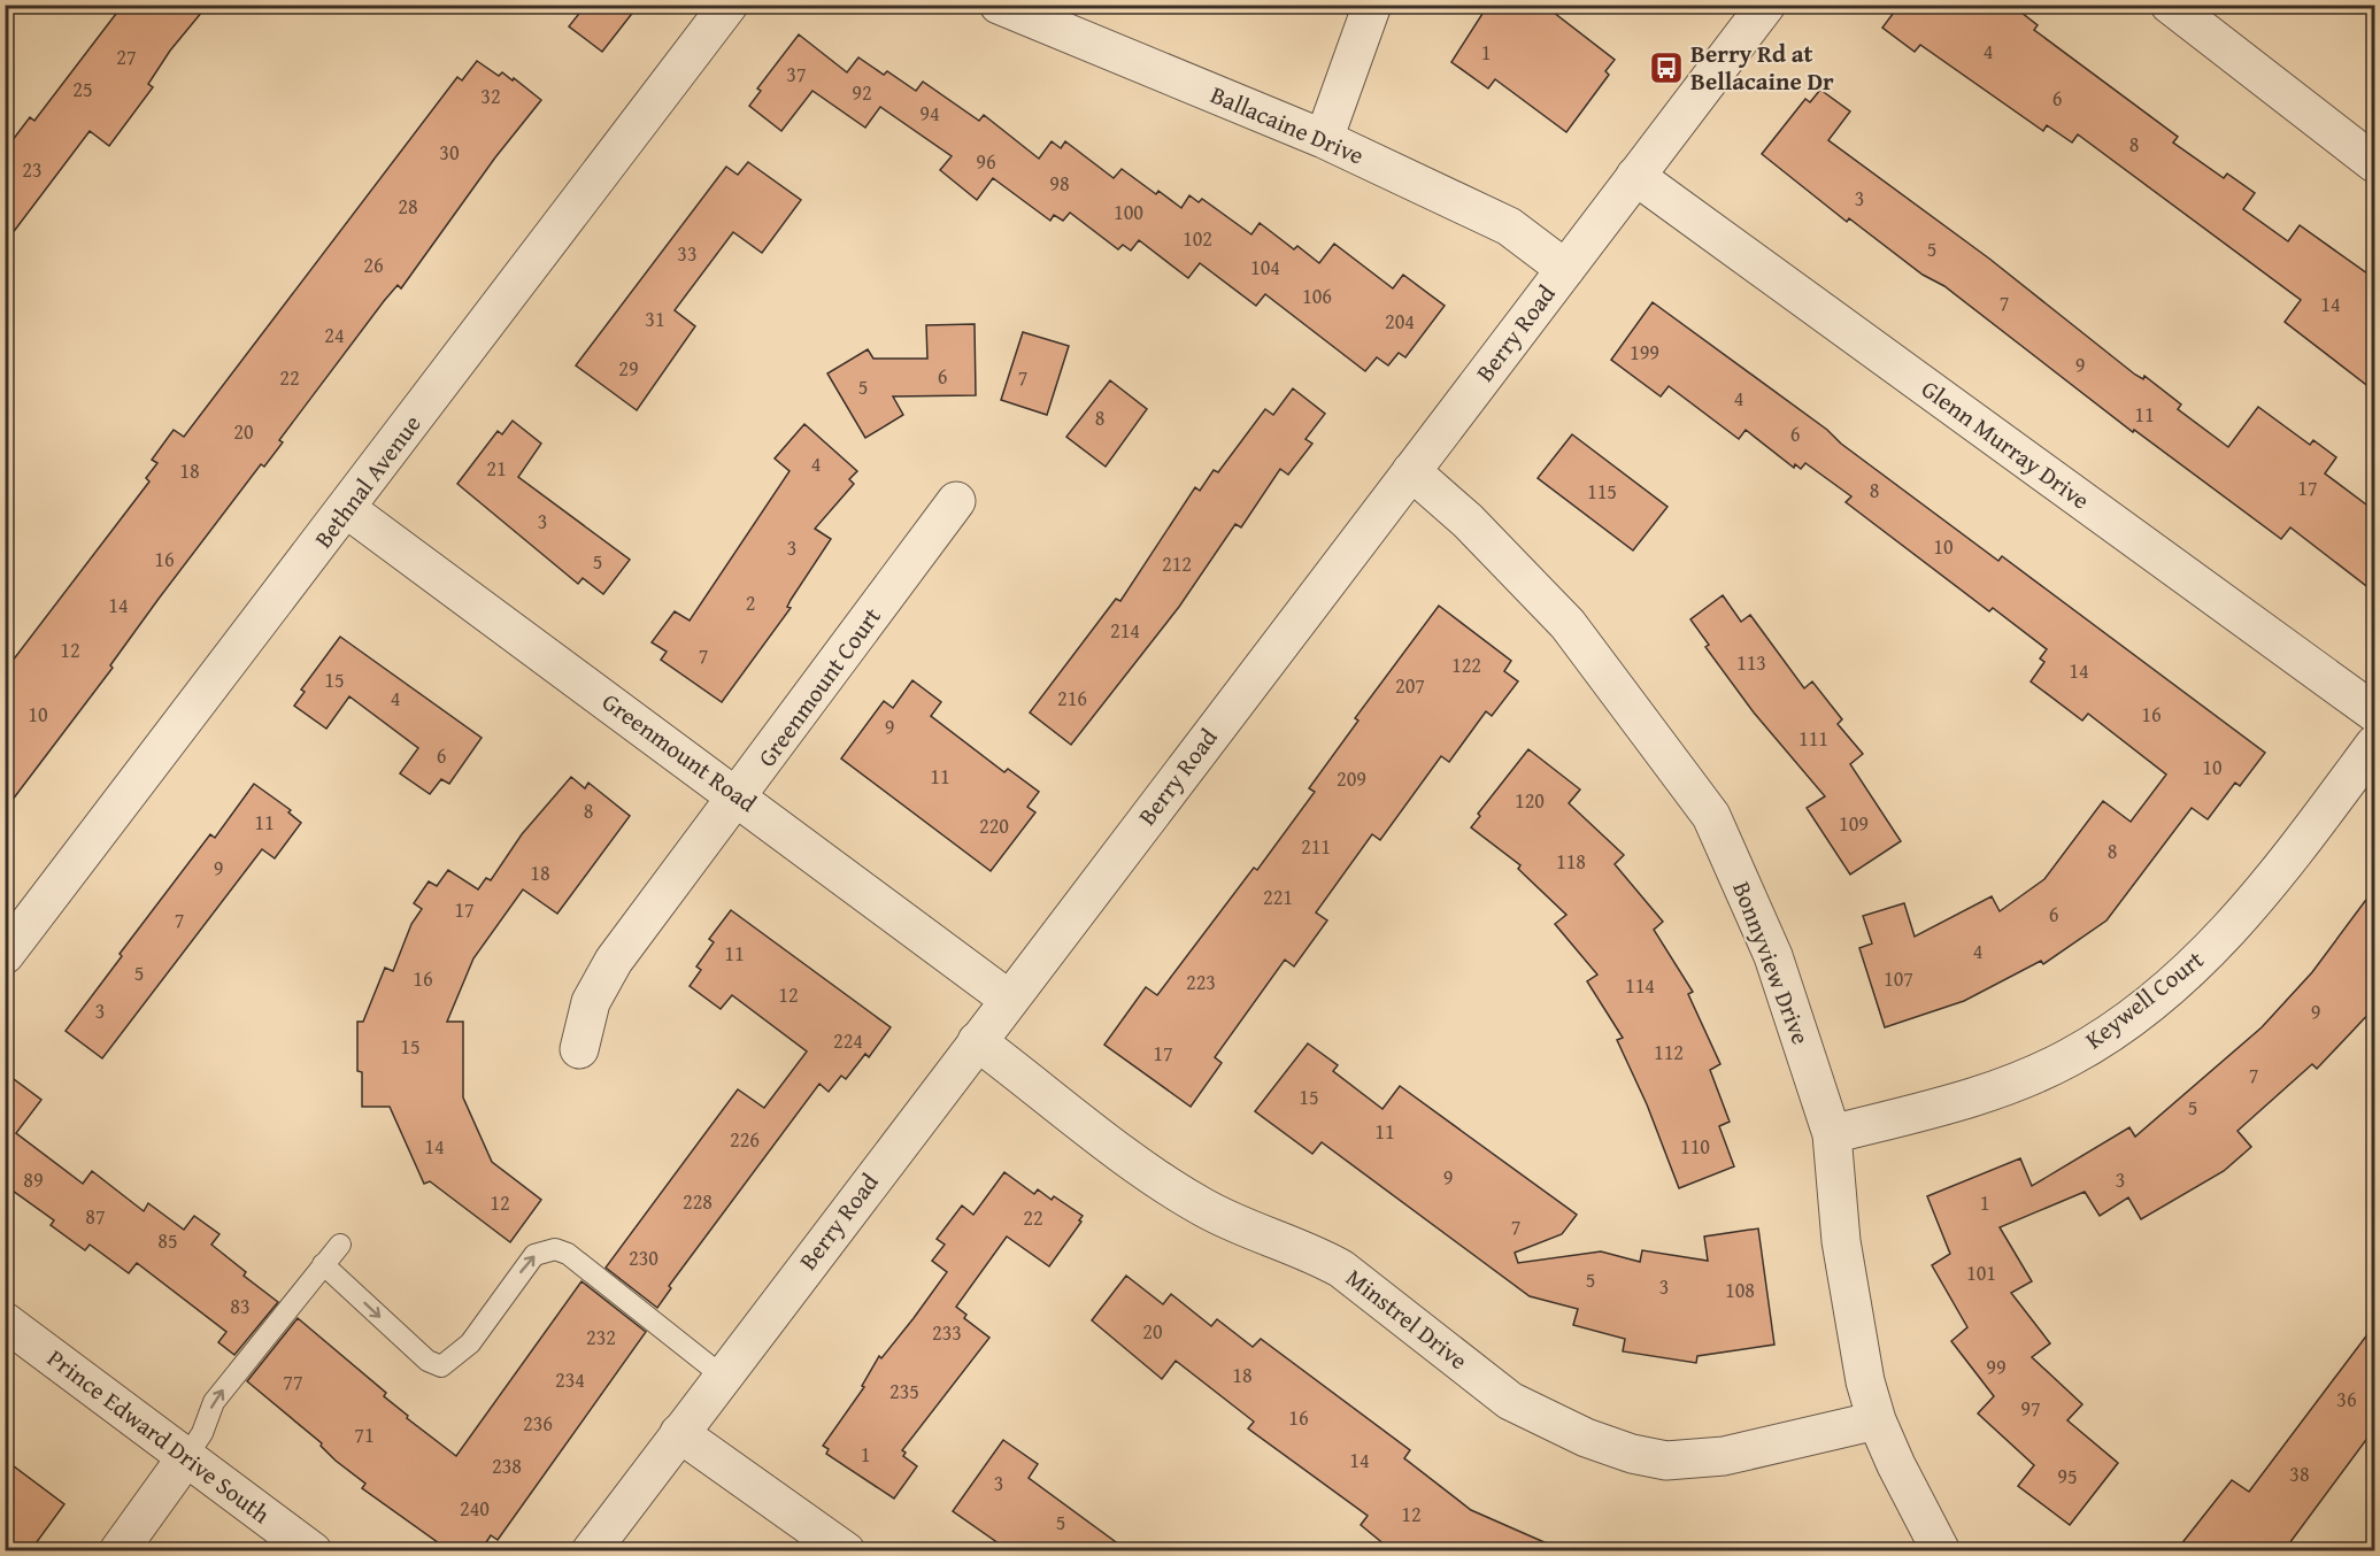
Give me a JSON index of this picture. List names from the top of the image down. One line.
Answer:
{"streets":{"street":["Ballacaine Drive","Berry Road","Glenn Murray Drive","Bethnal Avenue","Greenmount Court","Greenmount Road","Bonnyview Drive","Keywell Court","Minstrel Drive","Prince Edward Drive South"]},"crossings":[["Ballacaine Drive","Berry Road"],["Berry Road","Glenn Murray Drive"],["Berry Road","Greenmount Road"],["Berry Road","Bonnyview Drive"],["Berry Road","Minstrel Drive"],["Bethnal Avenue","Greenmount Road"],["Greenmount Court","Greenmount Road"],["Bonnyview Drive","Keywell Court"],["Bonnyview Drive","Minstrel Drive"]],"places":{"bus stop":["Berry Rd at Bellacaine Dr"]},"house_numbers":["4","1","27","37","25","92","32","6","94","8","30","96","23","98","3","28","100","102","5","33","26","104","106","7","14","31","204","24","199","9","29","6","22","7","5","4","11","8","20","6","4","21","18","17","8","115","3","10","3","16","5","212","2","14","214","12","7","113","122","14","15","207","4","216","10","16","9","111","6","10","11","209","120","8","11","109","220","211","8","118","9","18","221","17","6","7","4","11","5","16","107","223","114","12","3","9","224","15","112","17","7","15","5","11","226","14","110","9","89","3","228","12","1","87","22","7","85","230","101","5","3","108","83","20","233","232","99","18","234","77","235","36","97","16","236","71","1","14","238","38","95","3","240","12","5"]}
